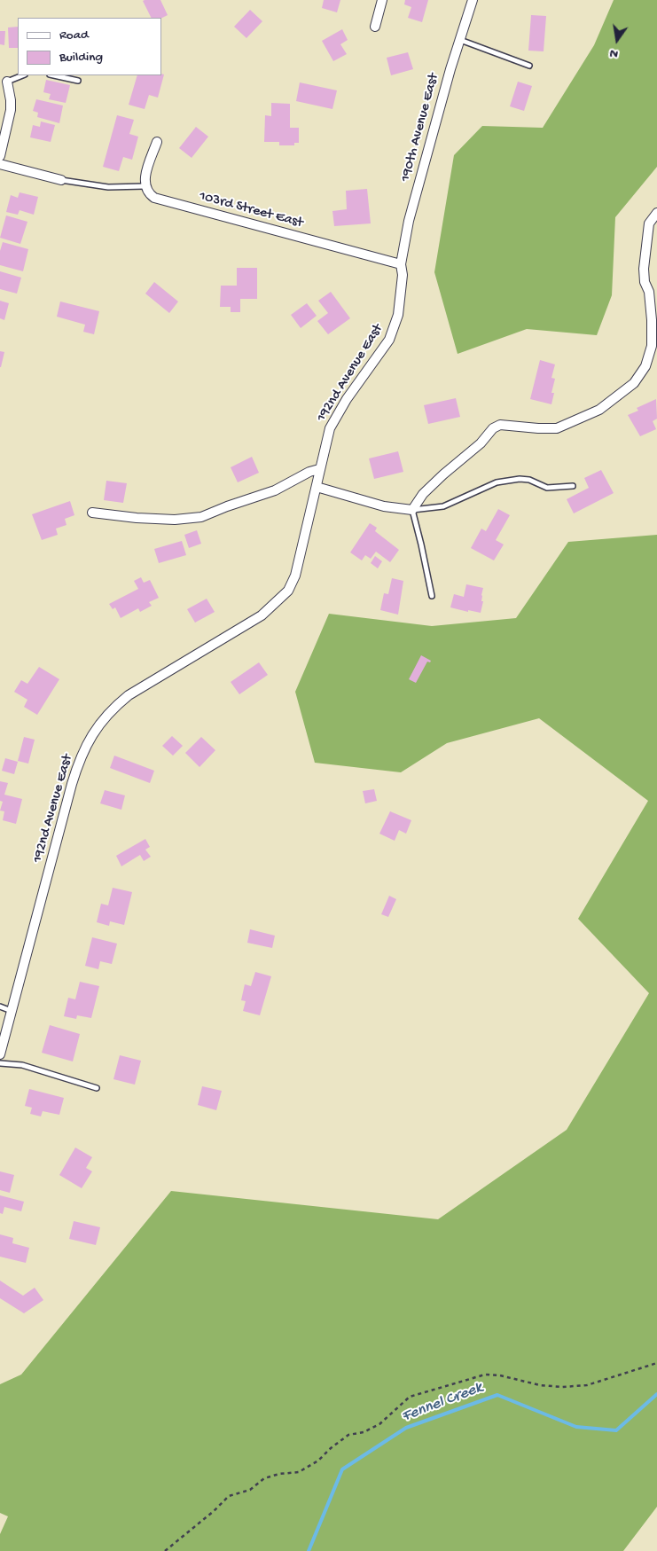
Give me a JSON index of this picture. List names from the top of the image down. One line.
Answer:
{"streets":{"street":["190th Avenue East","103rd Street East","192nd Avenue East"]},"crossings":[["190th Avenue East","103rd Street East"],["190th Avenue East","192nd Avenue East"],["103rd Street East","192nd Avenue East"]],"water":["Fennel Creek"],"legend":["Road","Building"],"north":"bottom"}
